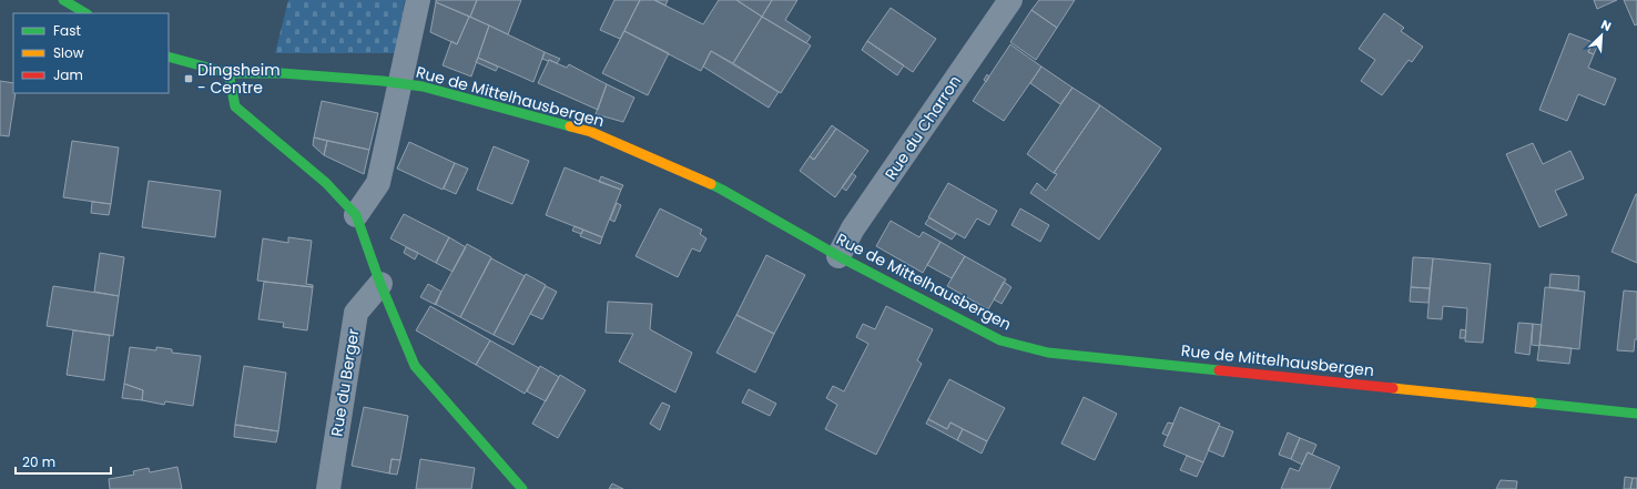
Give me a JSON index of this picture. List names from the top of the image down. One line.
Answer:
{"streets":{"street":["Rue de Mittelhausbergen","Rue du Charron","Rue du Berger"]},"crossings":[["Rue de Mittelhausbergen","Rue du Charron"]],"places":{"transit":["Dingsheim - Centre"]},"legend":["Fast","Slow","Jam"],"scale_bar":"20 m","north":"top right"}
